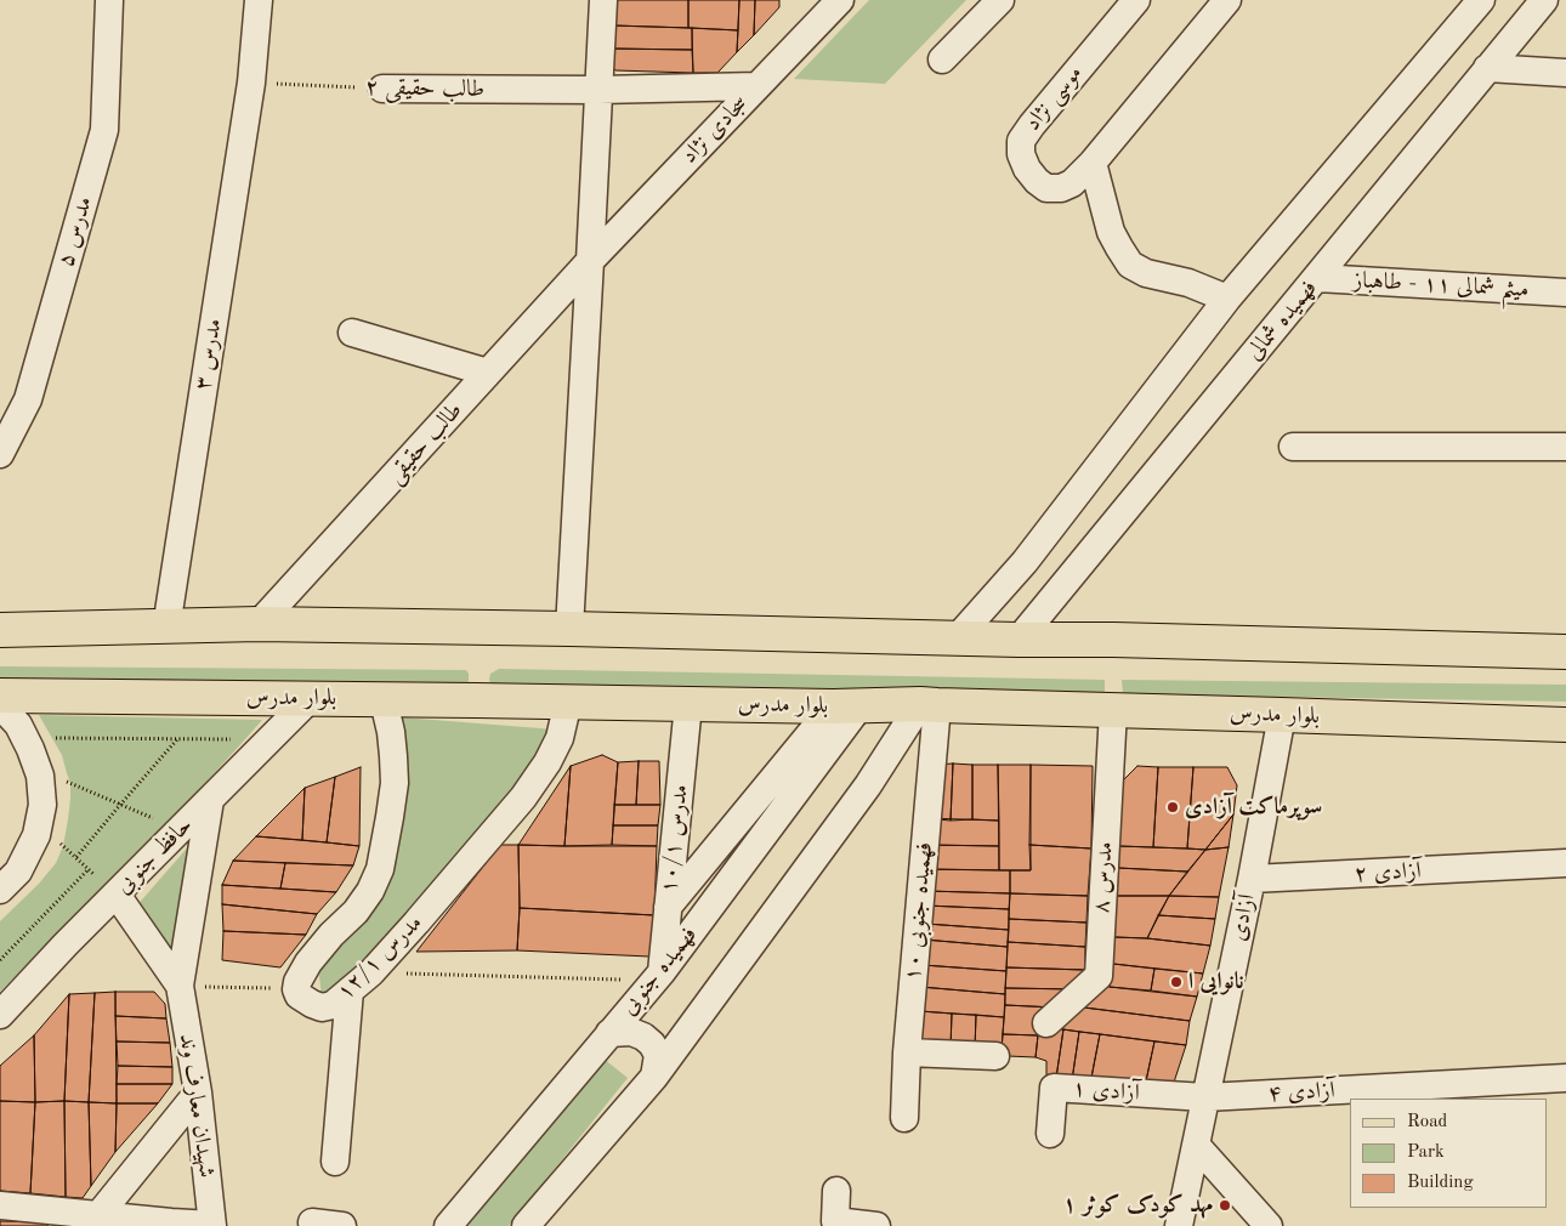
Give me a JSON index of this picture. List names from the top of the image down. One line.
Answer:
{"streets":{"main road":["بلوار مدرس"],"street":["طالب حقیقی ۲","موسی نژاد","سجادی نژاد","مدرس ۵","میثم شمالی ۱۱ - طاهباز","فهمیده شمالی","مدرس ۳","طالب حقیقی","مدرس ۱۰/۱","حافظ جنوبی","آزادی ۲","مدرس ۸","فهمیده جنوبی ۱۰","آزادی","مدرس ۱۲/۱","فهمیده جنوبی","آزادی ۱","آزادی ۴","شهیدان معارف وند"]},"crossings":[["طالب حقیقی ۲","سجادی نژاد"],["طالب حقیقی ۲","مدرس ۳"],["سجادی نژاد","طالب حقیقی"],["میثم شمالی ۱۱ - طاهباز","فهمیده شمالی"],["بلوار مدرس","مدرس ۱۰/۱"],["بلوار مدرس","حافظ جنوبی"],["بلوار مدرس","مدرس ۸"],["بلوار مدرس","فهمیده جنوبی ۱۰"],["بلوار مدرس","آزادی"],["بلوار مدرس","مدرس ۱۲/۱"],["بلوار مدرس","فهمیده جنوبی"],["مدرس ۱۰/۱","فهمیده جنوبی"],["آزادی ۲","آزادی"],["آزادی","آزادی ۱"],["آزادی","آزادی ۴"],["آزادی ۱","آزادی ۴"]],"places":["سوپرماکت آزادی","نانوایی ا","مهد کودک کوثر ۱"],"legend":["Road","Park","Building"]}
